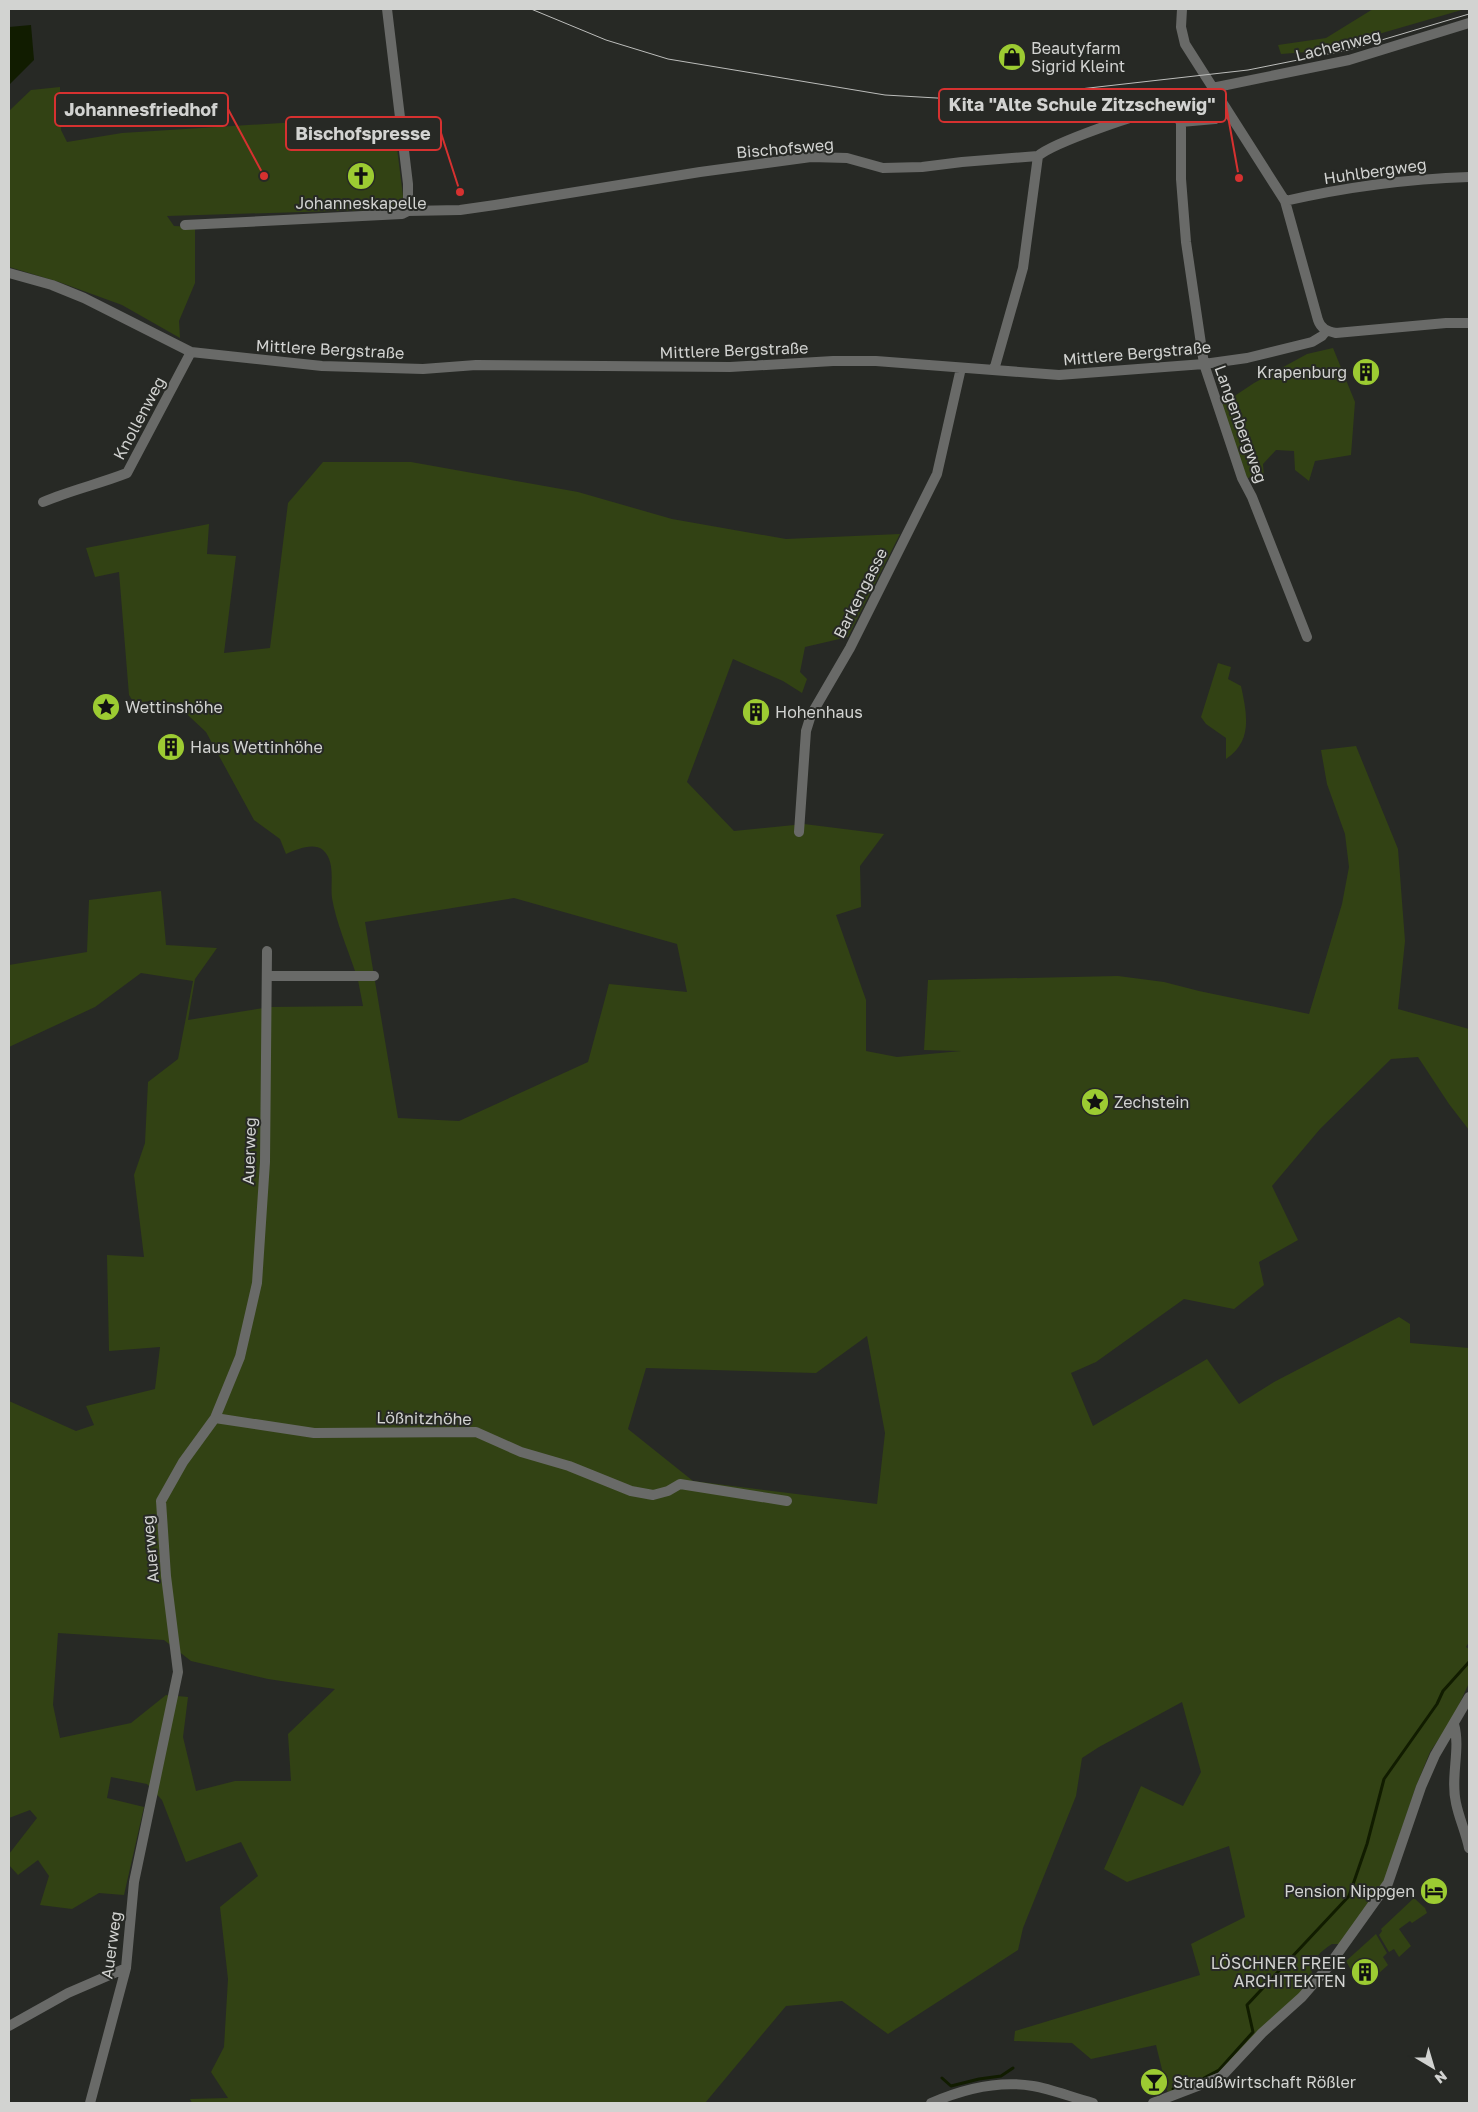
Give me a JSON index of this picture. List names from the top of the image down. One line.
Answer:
{"streets":{"street":["Lachenweg","Bischofsweg","Huhlbergweg","Mittlere Bergstraße","Knollenweg","Langenbergweg","Barkengasse","Auerweg","Lößnitzhöhe"]},"crossings":[["Bischofsweg","Langenbergweg"],["Mittlere Bergstraße","Knollenweg"],["Mittlere Bergstraße","Langenbergweg"],["Mittlere Bergstraße","Barkengasse"],["Auerweg","Lößnitzhöhe"]],"places":{"shop":["Beautyfarm Sigrid Kleint"],"other":["Johannesfriedhof","Kita \"Alte Schule Zitzschewig\"","Bischofspresse"],"church":["Johanneskapelle"],"building":["Krapenburg","Hohenhaus","Haus Wettinhöhe","LÖSCHNER FREIE ARCHITEKTEN"],"place":["Wettinshöhe","Zechstein"],"hotel":["Pension Nippgen"],"bar":["Straußwirtschaft Rößler"]},"north":"bottom right"}
